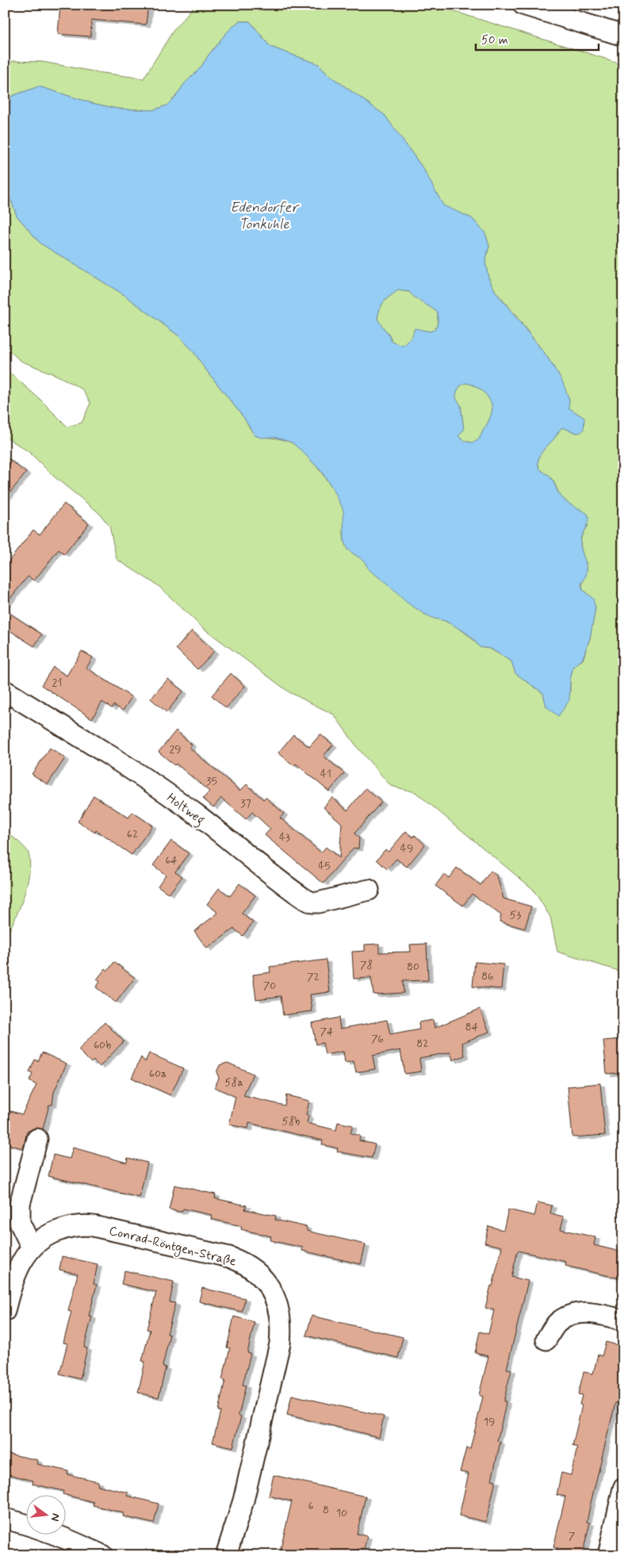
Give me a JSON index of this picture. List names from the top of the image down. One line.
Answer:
{"streets":{"street":["Holtweg","Conrad-Röntgen-Straße"]},"water":["Edendorfer Tonkuhle"],"house_numbers":["21","29","41","35","37","62","43","49","64","45","53","78","80","86","72","70","84","74","76","82","60b","60a","58a","58b","19","6","8","10","7"],"scale_bar":"50 m","north":"right"}
